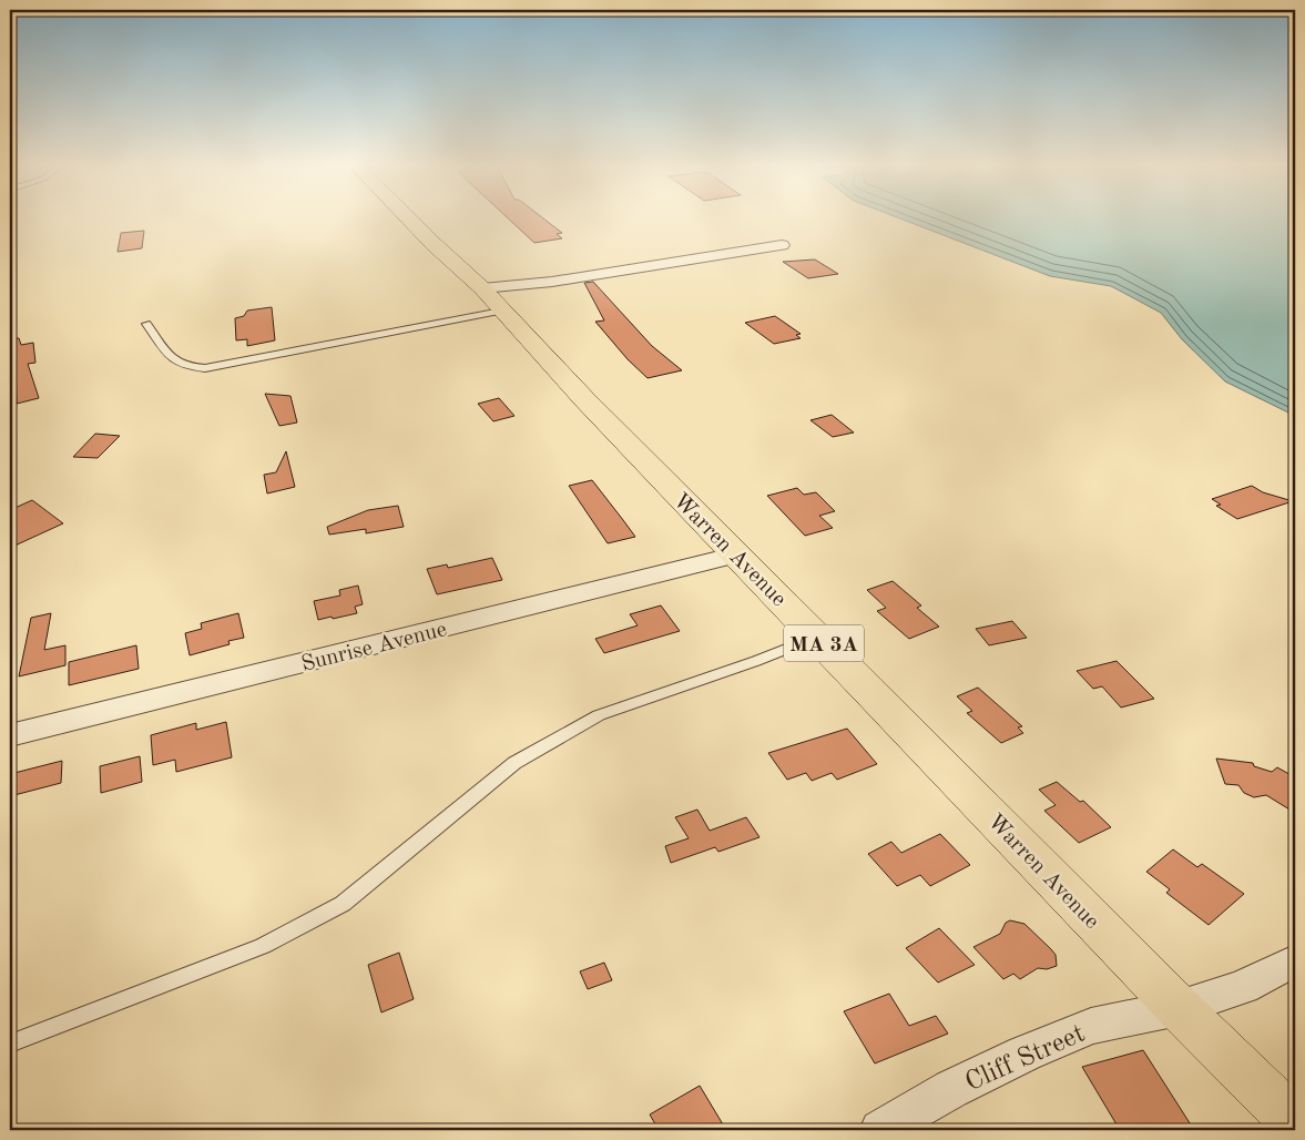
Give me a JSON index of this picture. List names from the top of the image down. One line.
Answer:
{"streets":{"main road":["Warren Avenue","MA 3A"],"street":["Sunrise Avenue","Cliff Street"]},"crossings":[["Warren Avenue","Sunrise Avenue"],["Warren Avenue","Cliff Street"]]}
